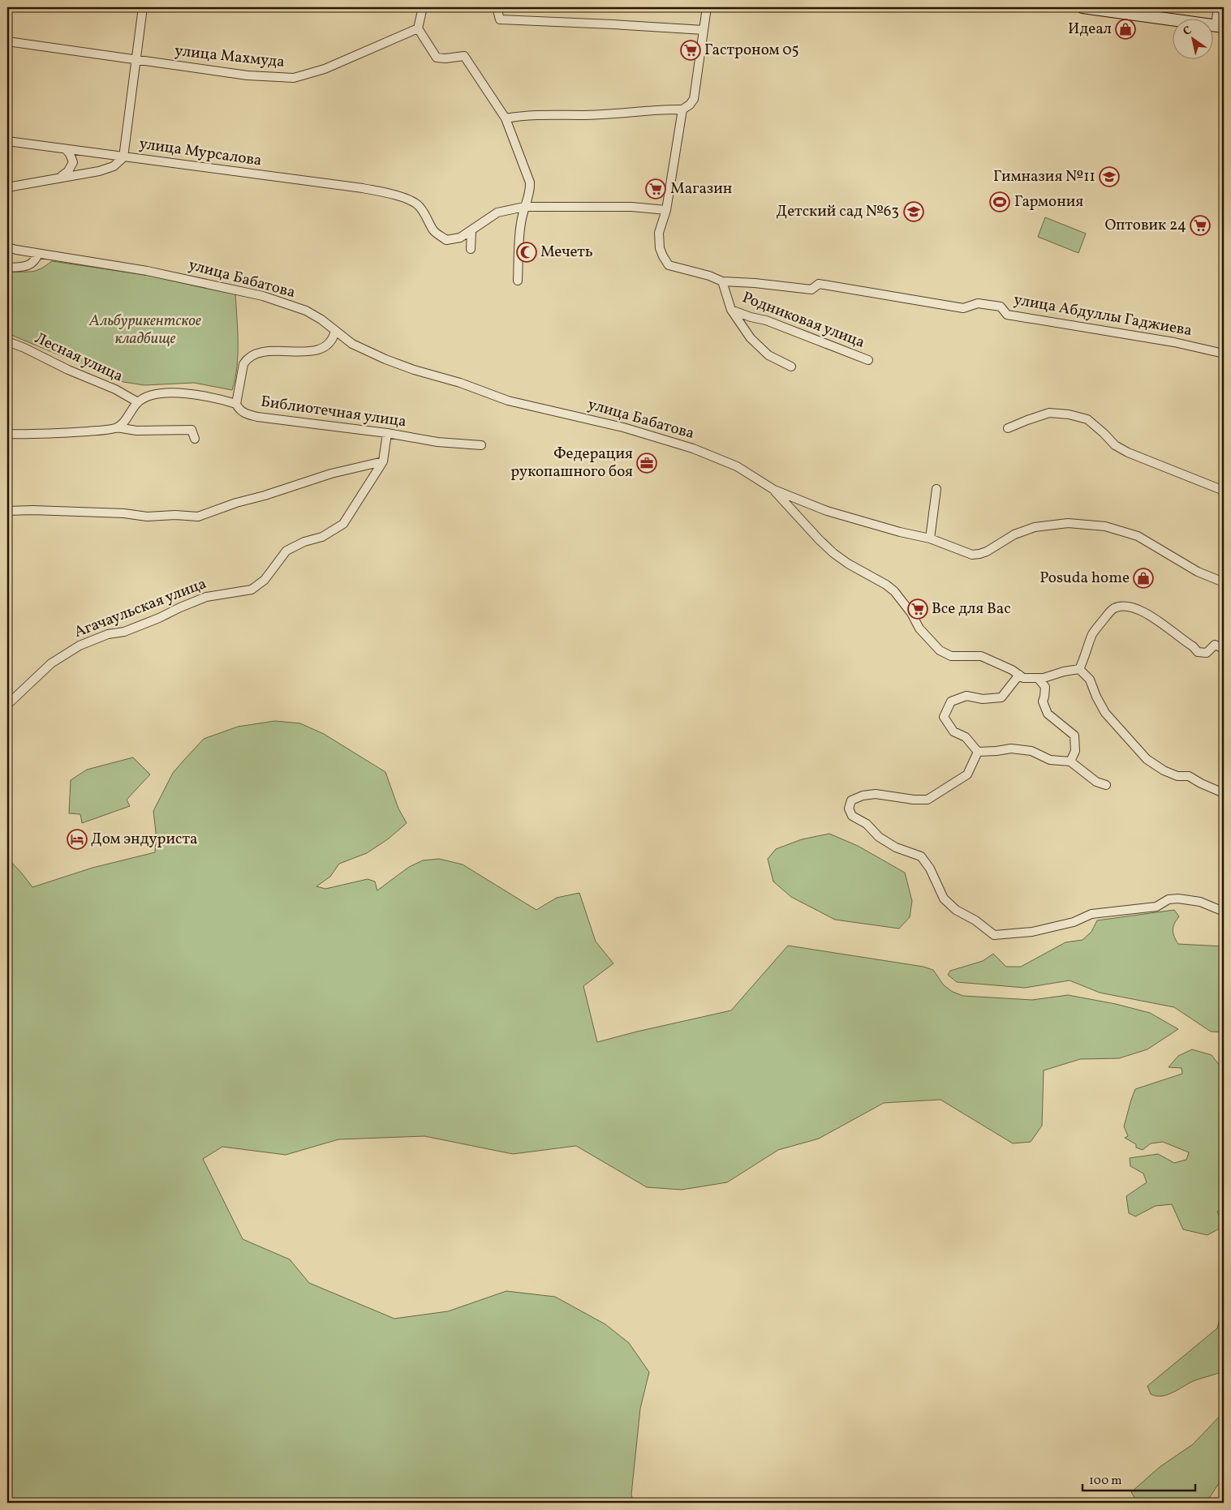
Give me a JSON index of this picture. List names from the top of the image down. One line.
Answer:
{"streets":{"street":["улица Махмуда","улица Мурсалова","улица Бабатова","улица Абдуллы Гаджиева","Родниковая улица","Лесная улица","Библиотечная улица","Агачаульская улица"]},"crossings":[["улица Абдуллы Гаджиева","Родниковая улица"],["Лесная улица","Библиотечная улица"],["Библиотечная улица","Агачаульская улица"]],"parks":["Альбурикентское кладбище"],"places":{"shop":["Идеал","Posuda home"],"supermarket":["Гастроном 05","Магазин","Оптовик 24","Все для Вас"],"school or university":["Гимназия №11","Детский сад №63"],"sports":["Гармония"],"mosque":["Мечеть"],"office":["Федерация рукопашного боя"],"hotel":["Дом эндуриста"]},"scale_bar":"100 m","north":"top left"}
